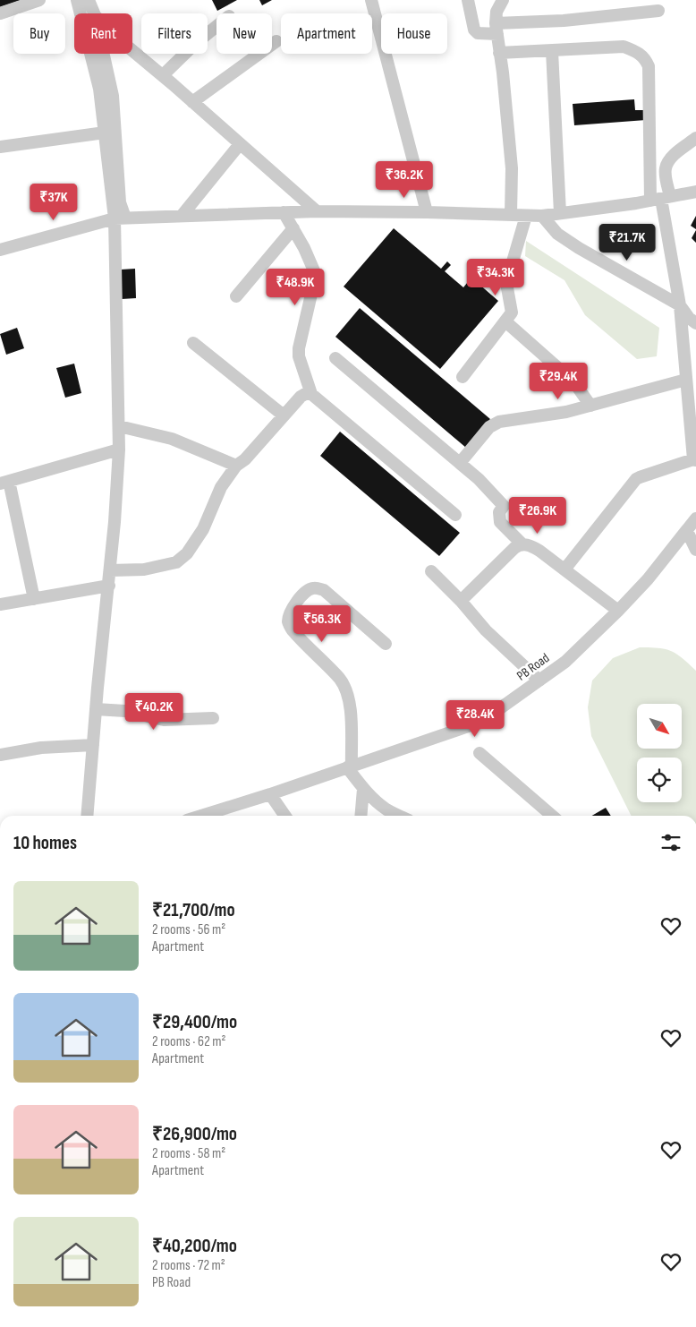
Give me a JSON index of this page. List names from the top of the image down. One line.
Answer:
{"streets":{"street":["PB Road"]},"north":"bottom right","page":{"chip":["Buy","Rent","Filters","New","Apartment","House"],"price":["₹36.2K","₹37K","₹21.7K","₹34.3K","₹48.9K","₹29.4K","₹26.9K","₹56.3K","₹40.2K","₹28.4K"],"heading":"10 homes","list":[{"name":"₹21,700/mo","note":"2 rooms · 56 m² · Apartment"},{"name":"₹29,400/mo","note":"2 rooms · 62 m² · Apartment"},{"name":"₹26,900/mo","note":"2 rooms · 58 m² · Apartment"},{"name":"₹40,200/mo","note":"2 rooms · 72 m² · PB Road"}]}}
